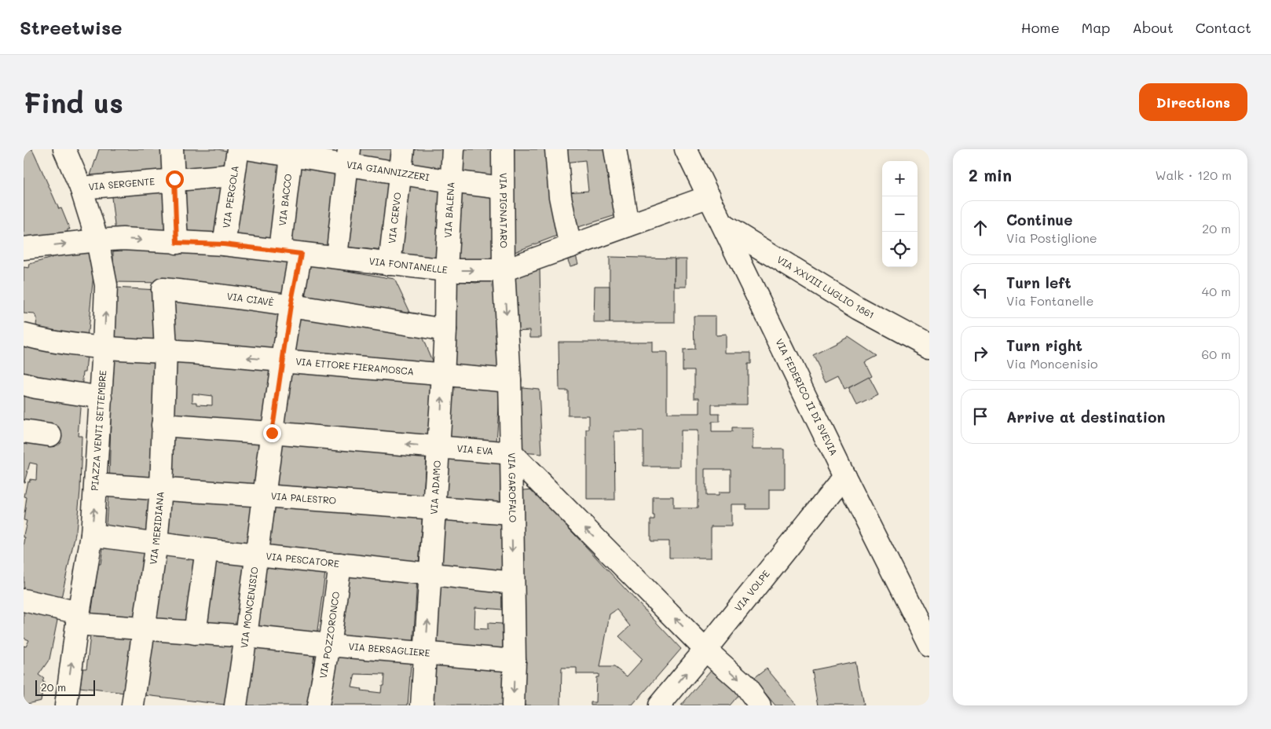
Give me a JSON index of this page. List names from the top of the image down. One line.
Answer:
{"streets":{"street":["VIA GIANNIZZERI","VIA SERGENTE","VIA PERGOLA","VIA BACCO","VIA BALENA","VIA PIGNATARO","VIA CERVO","VIA FONTANELLE","VIA XXVIII LUGLIO 1861","VIA CIAVÈ","VIA ETTORE FIERAMOSCA","VIA FEDERICO II DI SVEVIA","PIAZZA VENTI SETTEMBRE","VIA EVA","VIA ADAMO","VIA GAROFALO","VIA PALESTRO","VIA MERIDIANA","VIA PESCATORE","VIA VOLPE","VIA MONCENISIO","VIA POZZORONCO","VIA BERSAGLIERE"]},"crossings":[["VIA GIANNIZZERI","VIA BACCO"],["VIA GIANNIZZERI","VIA BALENA"],["VIA GIANNIZZERI","VIA PIGNATARO"],["VIA GIANNIZZERI","VIA CERVO"],["VIA SERGENTE","VIA PERGOLA"],["VIA SERGENTE","PIAZZA VENTI SETTEMBRE"],["VIA PERGOLA","VIA FONTANELLE"],["VIA BACCO","VIA FONTANELLE"],["VIA BALENA","VIA FONTANELLE"],["VIA BALENA","VIA ADAMO"],["VIA PIGNATARO","VIA FONTANELLE"],["VIA PIGNATARO","VIA GAROFALO"],["VIA CERVO","VIA FONTANELLE"],["VIA FONTANELLE","VIA FEDERICO II DI SVEVIA"],["VIA FONTANELLE","PIAZZA VENTI SETTEMBRE"],["VIA FONTANELLE","VIA ADAMO"],["VIA FONTANELLE","VIA GAROFALO"],["VIA FONTANELLE","VIA MONCENISIO"],["VIA XXVIII LUGLIO 1861","VIA FEDERICO II DI SVEVIA"],["VIA CIAVÈ","VIA ETTORE FIERAMOSCA"],["VIA CIAVÈ","VIA ADAMO"],["VIA CIAVÈ","VIA MERIDIANA"],["VIA CIAVÈ","VIA MONCENISIO"],["VIA ETTORE FIERAMOSCA","PIAZZA VENTI SETTEMBRE"],["VIA ETTORE FIERAMOSCA","VIA ADAMO"],["VIA ETTORE FIERAMOSCA","VIA GAROFALO"],["VIA ETTORE FIERAMOSCA","VIA MERIDIANA"],["VIA ETTORE FIERAMOSCA","VIA MONCENISIO"],["VIA FEDERICO II DI SVEVIA","VIA VOLPE"],["PIAZZA VENTI SETTEMBRE","VIA PALESTRO"],["PIAZZA VENTI SETTEMBRE","VIA PESCATORE"],["PIAZZA VENTI SETTEMBRE","VIA BERSAGLIERE"],["VIA EVA","VIA ADAMO"],["VIA EVA","VIA GAROFALO"],["VIA EVA","VIA MERIDIANA"],["VIA EVA","VIA MONCENISIO"],["VIA ADAMO","VIA PALESTRO"],["VIA ADAMO","VIA PESCATORE"],["VIA ADAMO","VIA BERSAGLIERE"],["VIA GAROFALO","VIA PALESTRO"],["VIA GAROFALO","VIA PESCATORE"],["VIA GAROFALO","VIA BERSAGLIERE"],["VIA PALESTRO","VIA MERIDIANA"],["VIA PALESTRO","VIA MONCENISIO"],["VIA MERIDIANA","VIA PESCATORE"],["VIA MERIDIANA","VIA BERSAGLIERE"],["VIA PESCATORE","VIA MONCENISIO"],["VIA PESCATORE","VIA POZZORONCO"],["VIA MONCENISIO","VIA BERSAGLIERE"],["VIA POZZORONCO","VIA BERSAGLIERE"]],"one_way":["PIAZZA VENTI SETTEMBRE","VIA EVA","VIA ADAMO","VIA GAROFALO"],"scale_bar":"20 m","page":{"header":"Streetwise","nav":["Home","Map","About","Contact"],"buttons":"Directions","title":"Find us","heading":["2 min","Walk · 120 m"],"map_buttons":["+","−"],"list":[["Continue","Via Postiglione","20 m"],["Turn left","Via Fontanelle","40 m"],["Turn right","Via Moncenisio","60 m"],"Arrive at destination"],"scale":"20 m"}}
